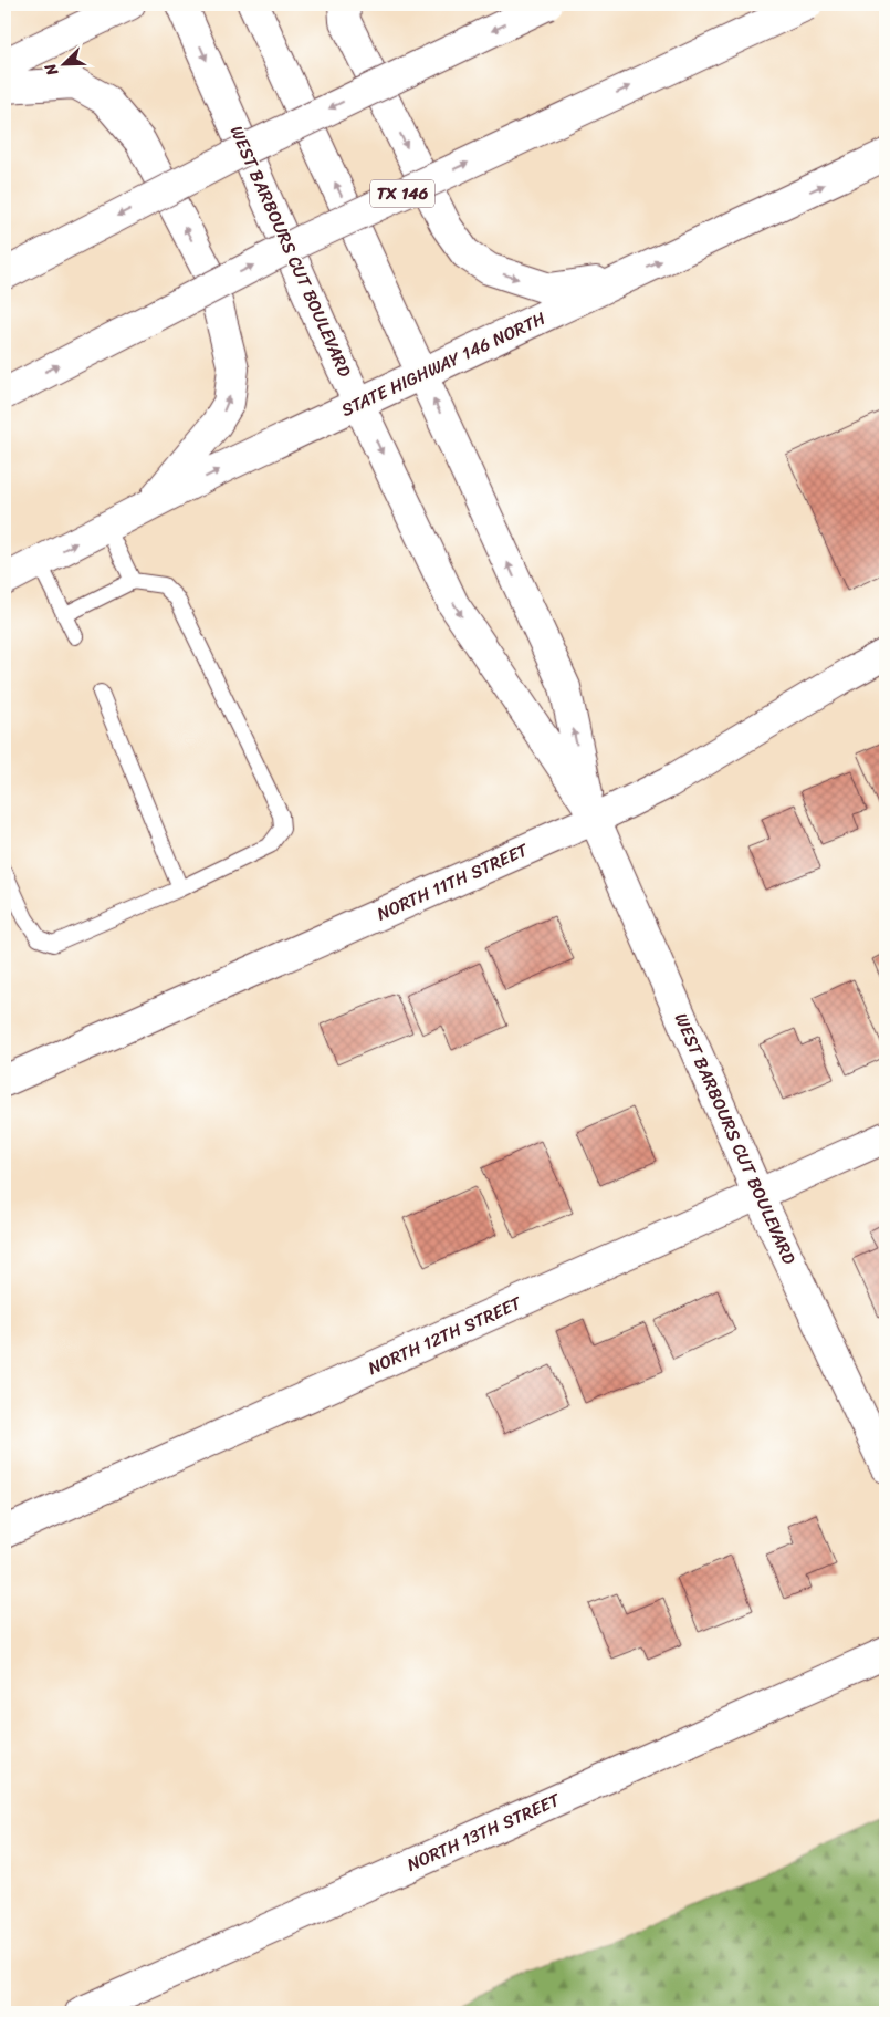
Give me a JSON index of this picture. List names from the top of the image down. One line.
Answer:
{"streets":{"main road":["TX 146","WEST BARBOURS CUT BOULEVARD","STATE HIGHWAY 146 NORTH","NORTH 11TH STREET","NORTH 12TH STREET","NORTH 13TH STREET"]},"crossings":[["WEST BARBOURS CUT BOULEVARD","STATE HIGHWAY 146 NORTH"],["WEST BARBOURS CUT BOULEVARD","NORTH 11TH STREET"],["WEST BARBOURS CUT BOULEVARD","NORTH 12TH STREET"]],"north":"bottom left"}
